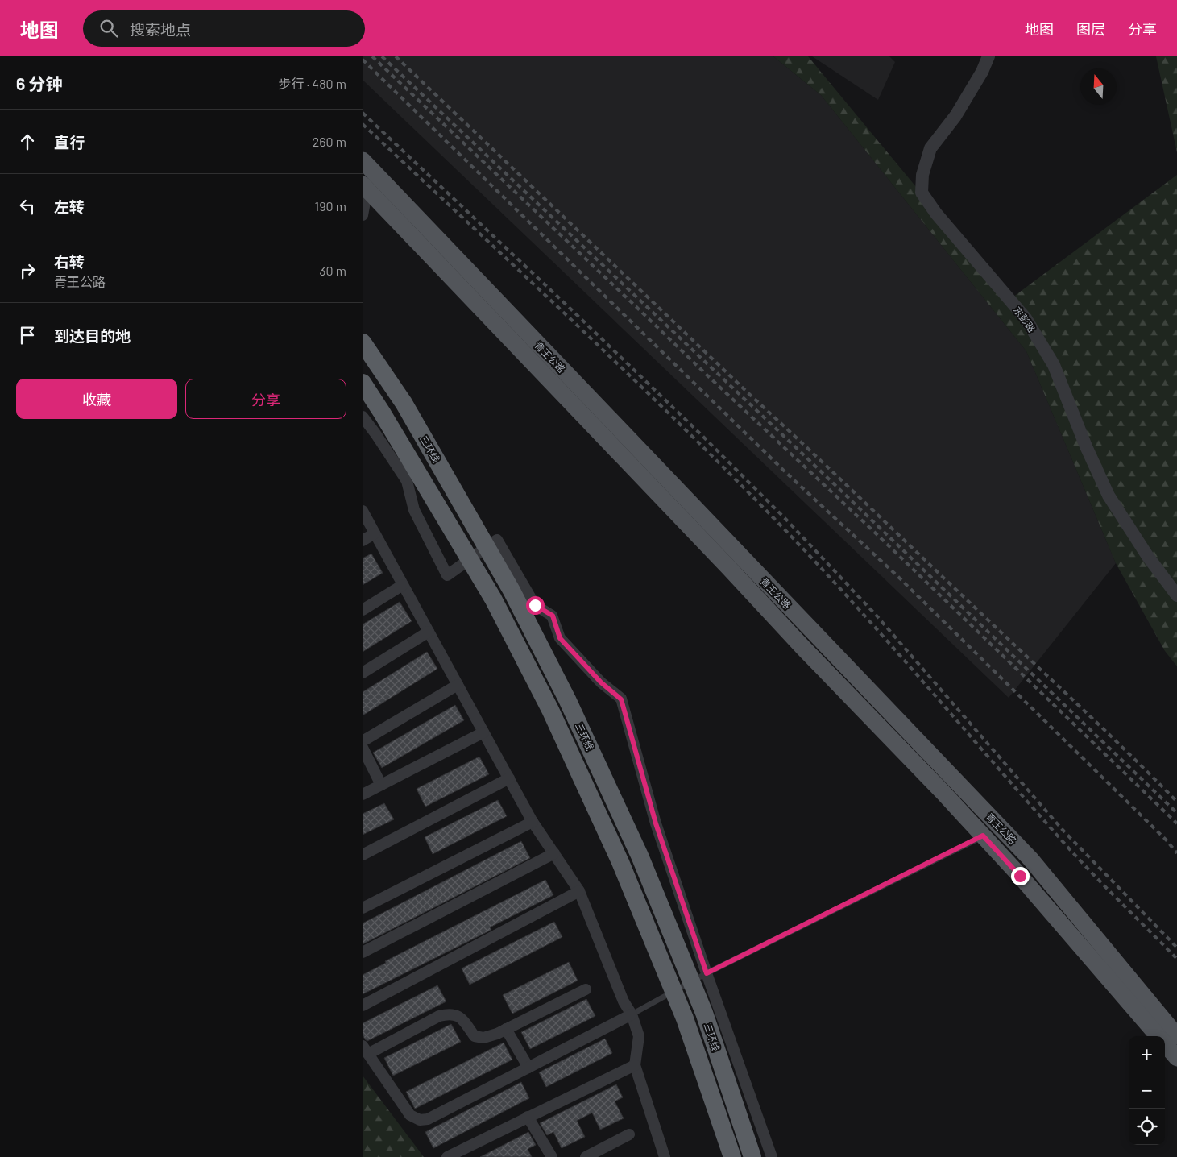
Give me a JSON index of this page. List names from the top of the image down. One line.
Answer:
{"streets":{"highway":["三环线"],"main road":["青王公路"],"street":["东彭路"]},"north":"top","page":{"header":"地图","search":"搜索地点","nav":["地图","图层","分享"],"heading":["6 分钟","步行 · 480 m"],"list":[["直行","260 m"],["左转","190 m"],["右转","青王公路","30 m"],"到达目的地"],"buttons":["收藏","分享"],"map_buttons":["+","−"]}}
